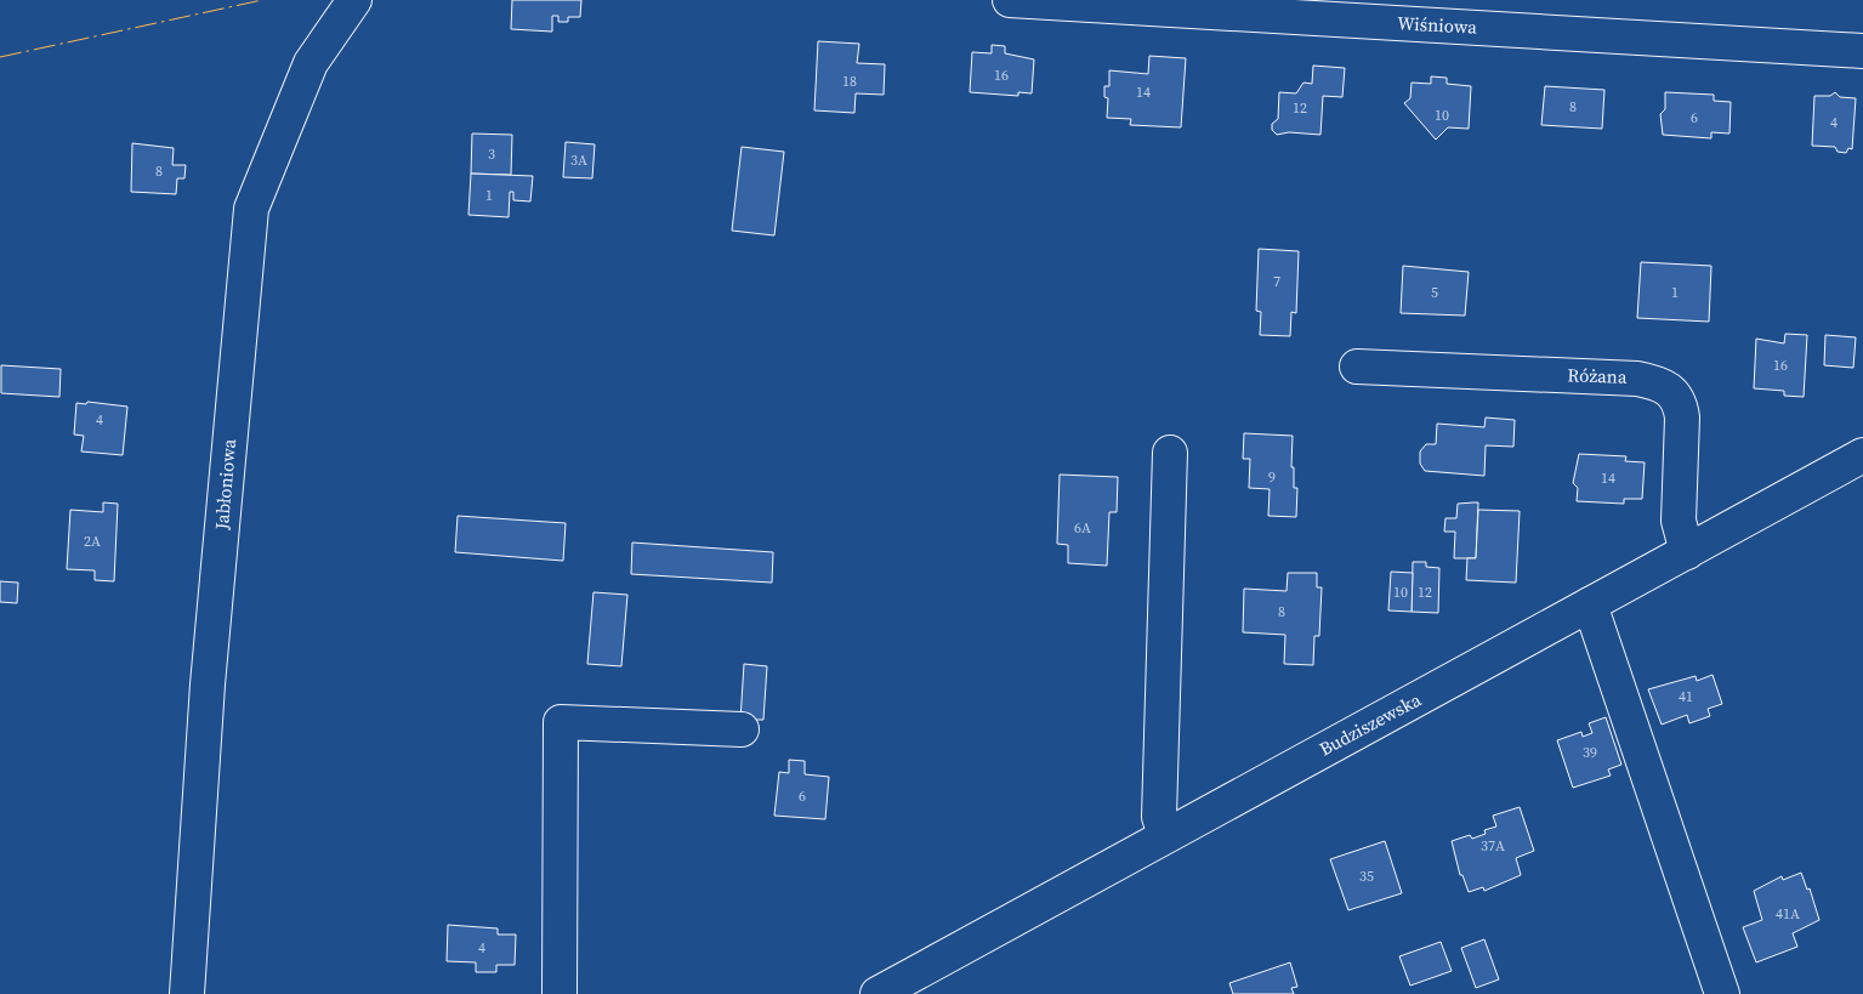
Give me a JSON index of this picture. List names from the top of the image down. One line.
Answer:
{"streets":{"street":["Wiśniowa","Różana","Jabłoniowa","Budziszewska"]},"crossings":[["Różana","Budziszewska"]],"house_numbers":["16","18","14","8","12","10","6","4","3","3A","8","1","7","5","1","16","4","9","14","6A","2A","10","12","8","41","39","6","37A","35","41A","4"]}
